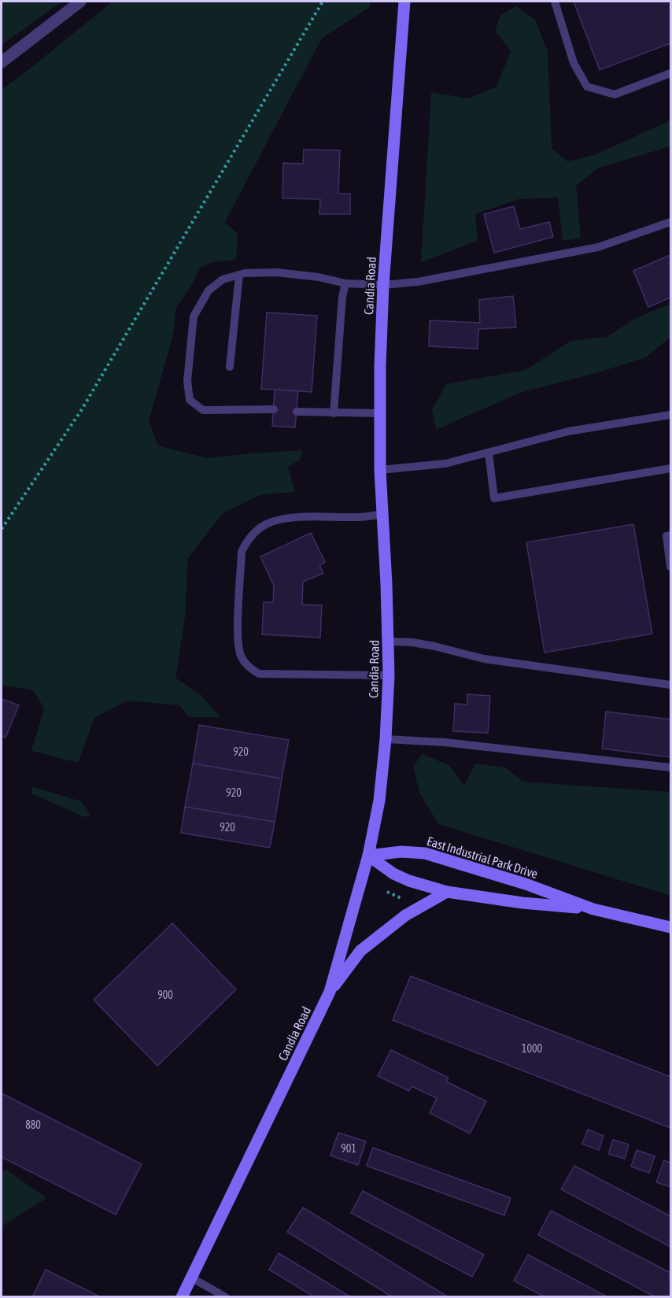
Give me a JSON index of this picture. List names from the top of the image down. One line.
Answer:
{"streets":{"main road":["Candia Road","East Industrial Park Drive"]},"crossings":[["Candia Road","East Industrial Park Drive"]],"house_numbers":["920","920","920","900","1000","880","901"]}
